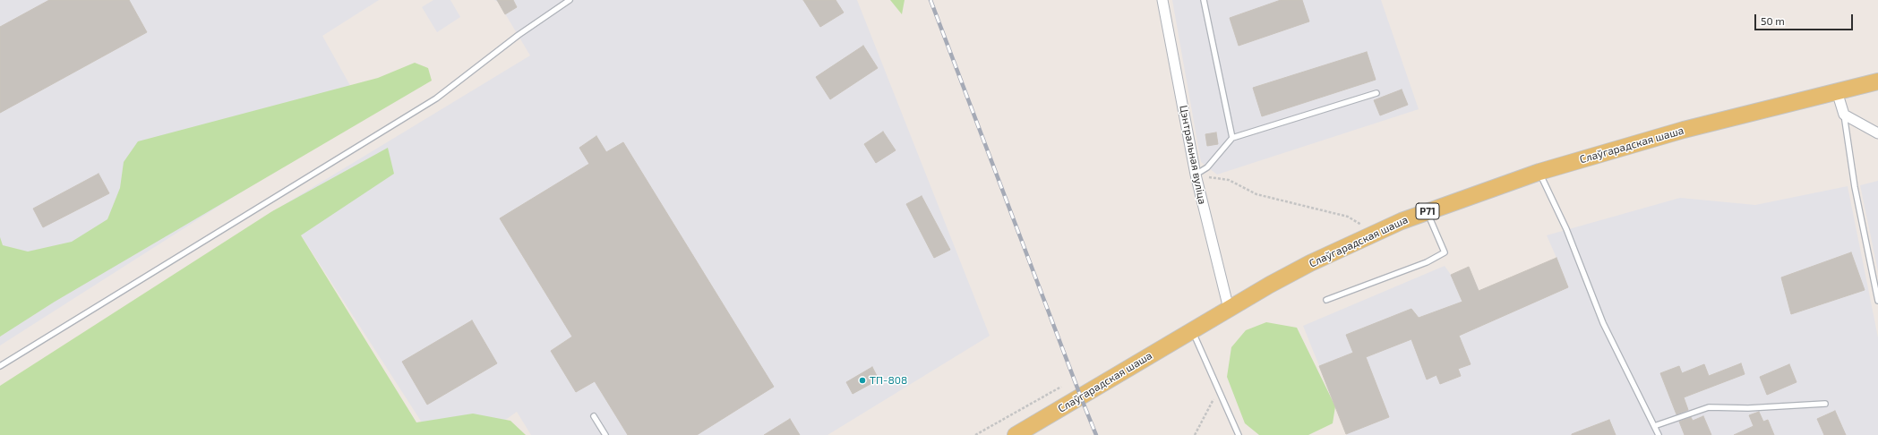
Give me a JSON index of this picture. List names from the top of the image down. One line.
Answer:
{"streets":{"main road":["Слаўгарадская шаша","Р71"],"street":["Цэнтральная вуліца"]},"crossings":[["Слаўгарадская шаша","Цэнтральная вуліца"]],"places":["ТП-808"],"scale_bar":"50 m"}
